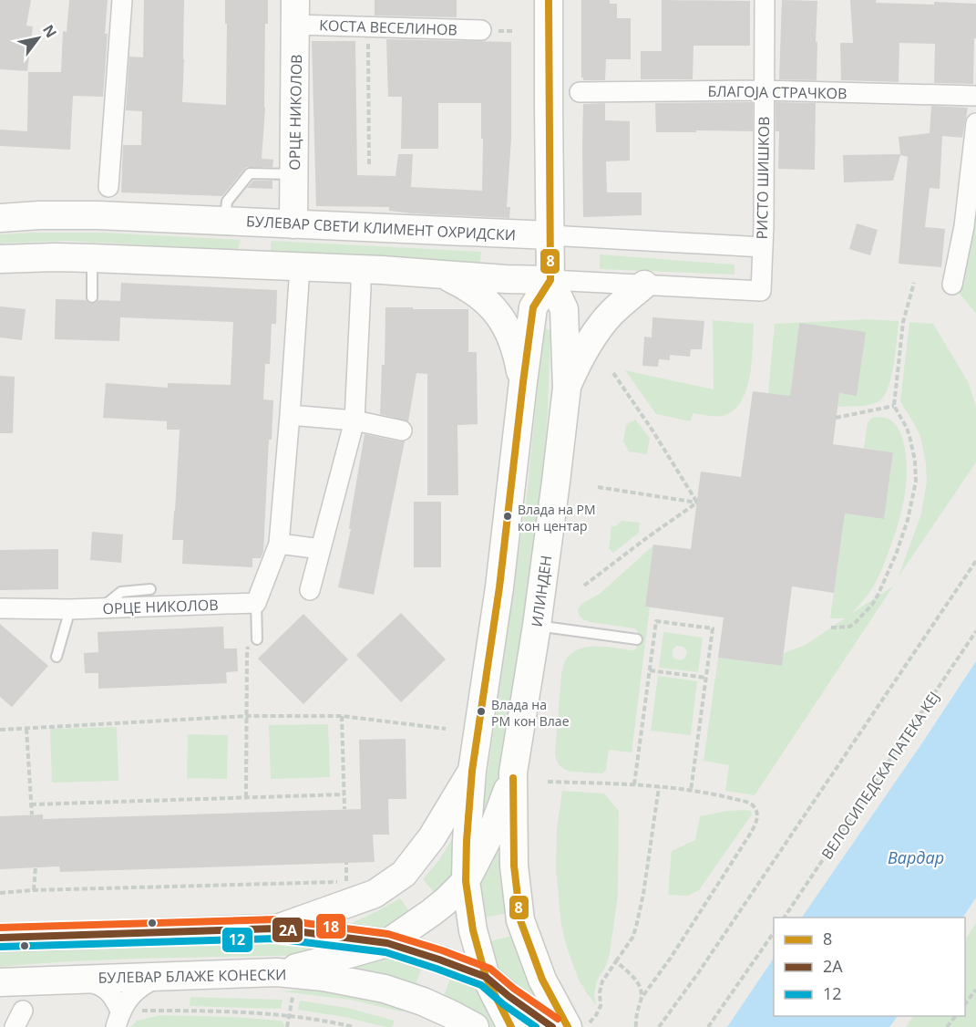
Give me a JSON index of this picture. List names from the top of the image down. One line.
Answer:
{"streets":{"street":["КОСТА ВЕСЕЛИНОВ","БЛАГОЈА СТРАЧКОВ","ОРЦЕ НИКОЛОВ","РИСТО ШИШКОВ","БУЛЕВАР СВЕТИ КЛИМЕНТ ОХРИДСКИ","ИЛИНДЕН","БУЛЕВАР БЛАЖЕ КОНЕСКИ"],"path":["ВЕЛОСИПЕДСКА ПАТЕКА КЕЈ"]},"crossings":[["КОСТА ВЕСЕЛИНОВ","ОРЦЕ НИКОЛОВ"],["БЛАГОЈА СТРАЧКОВ","РИСТО ШИШКОВ"],["ОРЦЕ НИКОЛОВ","БУЛЕВАР СВЕТИ КЛИМЕНТ ОХРИДСКИ"],["РИСТО ШИШКОВ","БУЛЕВАР СВЕТИ КЛИМЕНТ ОХРИДСКИ"],["БУЛЕВАР СВЕТИ КЛИМЕНТ ОХРИДСКИ","ИЛИНДЕН"],["ИЛИНДЕН","БУЛЕВАР БЛАЖЕ КОНЕСКИ"]],"water":["Вардар"],"places":["Влада на РМ кон центар","Влада на РМ кон Влае"],"lines":["transit line 8","transit line 18","transit line 2A","transit line 12"],"legend":["8","2A","12"],"north":"top right"}
